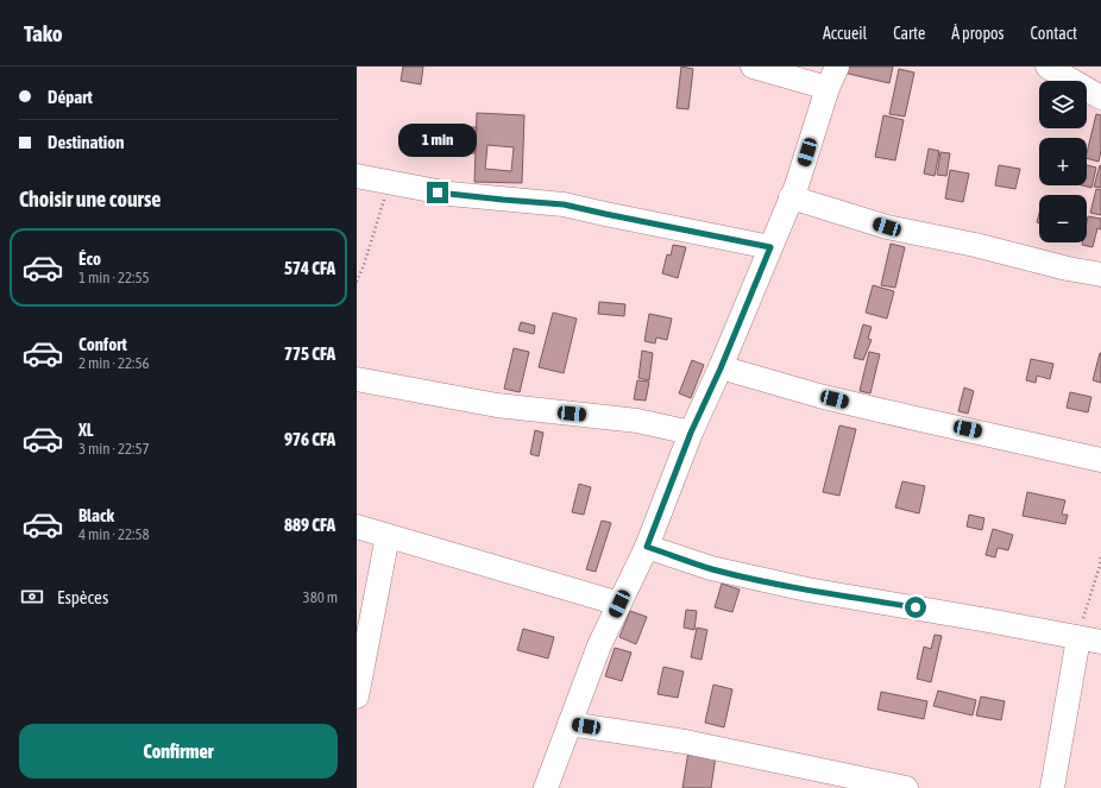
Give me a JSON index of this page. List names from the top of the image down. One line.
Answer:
{"page":{"header":"Tako","nav":["Accueil","Carte","À propos","Contact"],"banner":["Départ","Destination"],"map_buttons":["+","−"],"bubble":"1 min","heading":"Choisir une course","list":[{"name":"Éco","note":"1 min · 22:55","value":"574 CFA"},{"name":"Confort","note":"2 min · 22:56","value":"775 CFA"},{"name":"XL","note":"3 min · 22:57","value":"976 CFA"},{"name":"Black","note":"4 min · 22:58","value":"889 CFA"}],"pay":["Espèces","380 m"],"buttons":"Confirmer"}}
